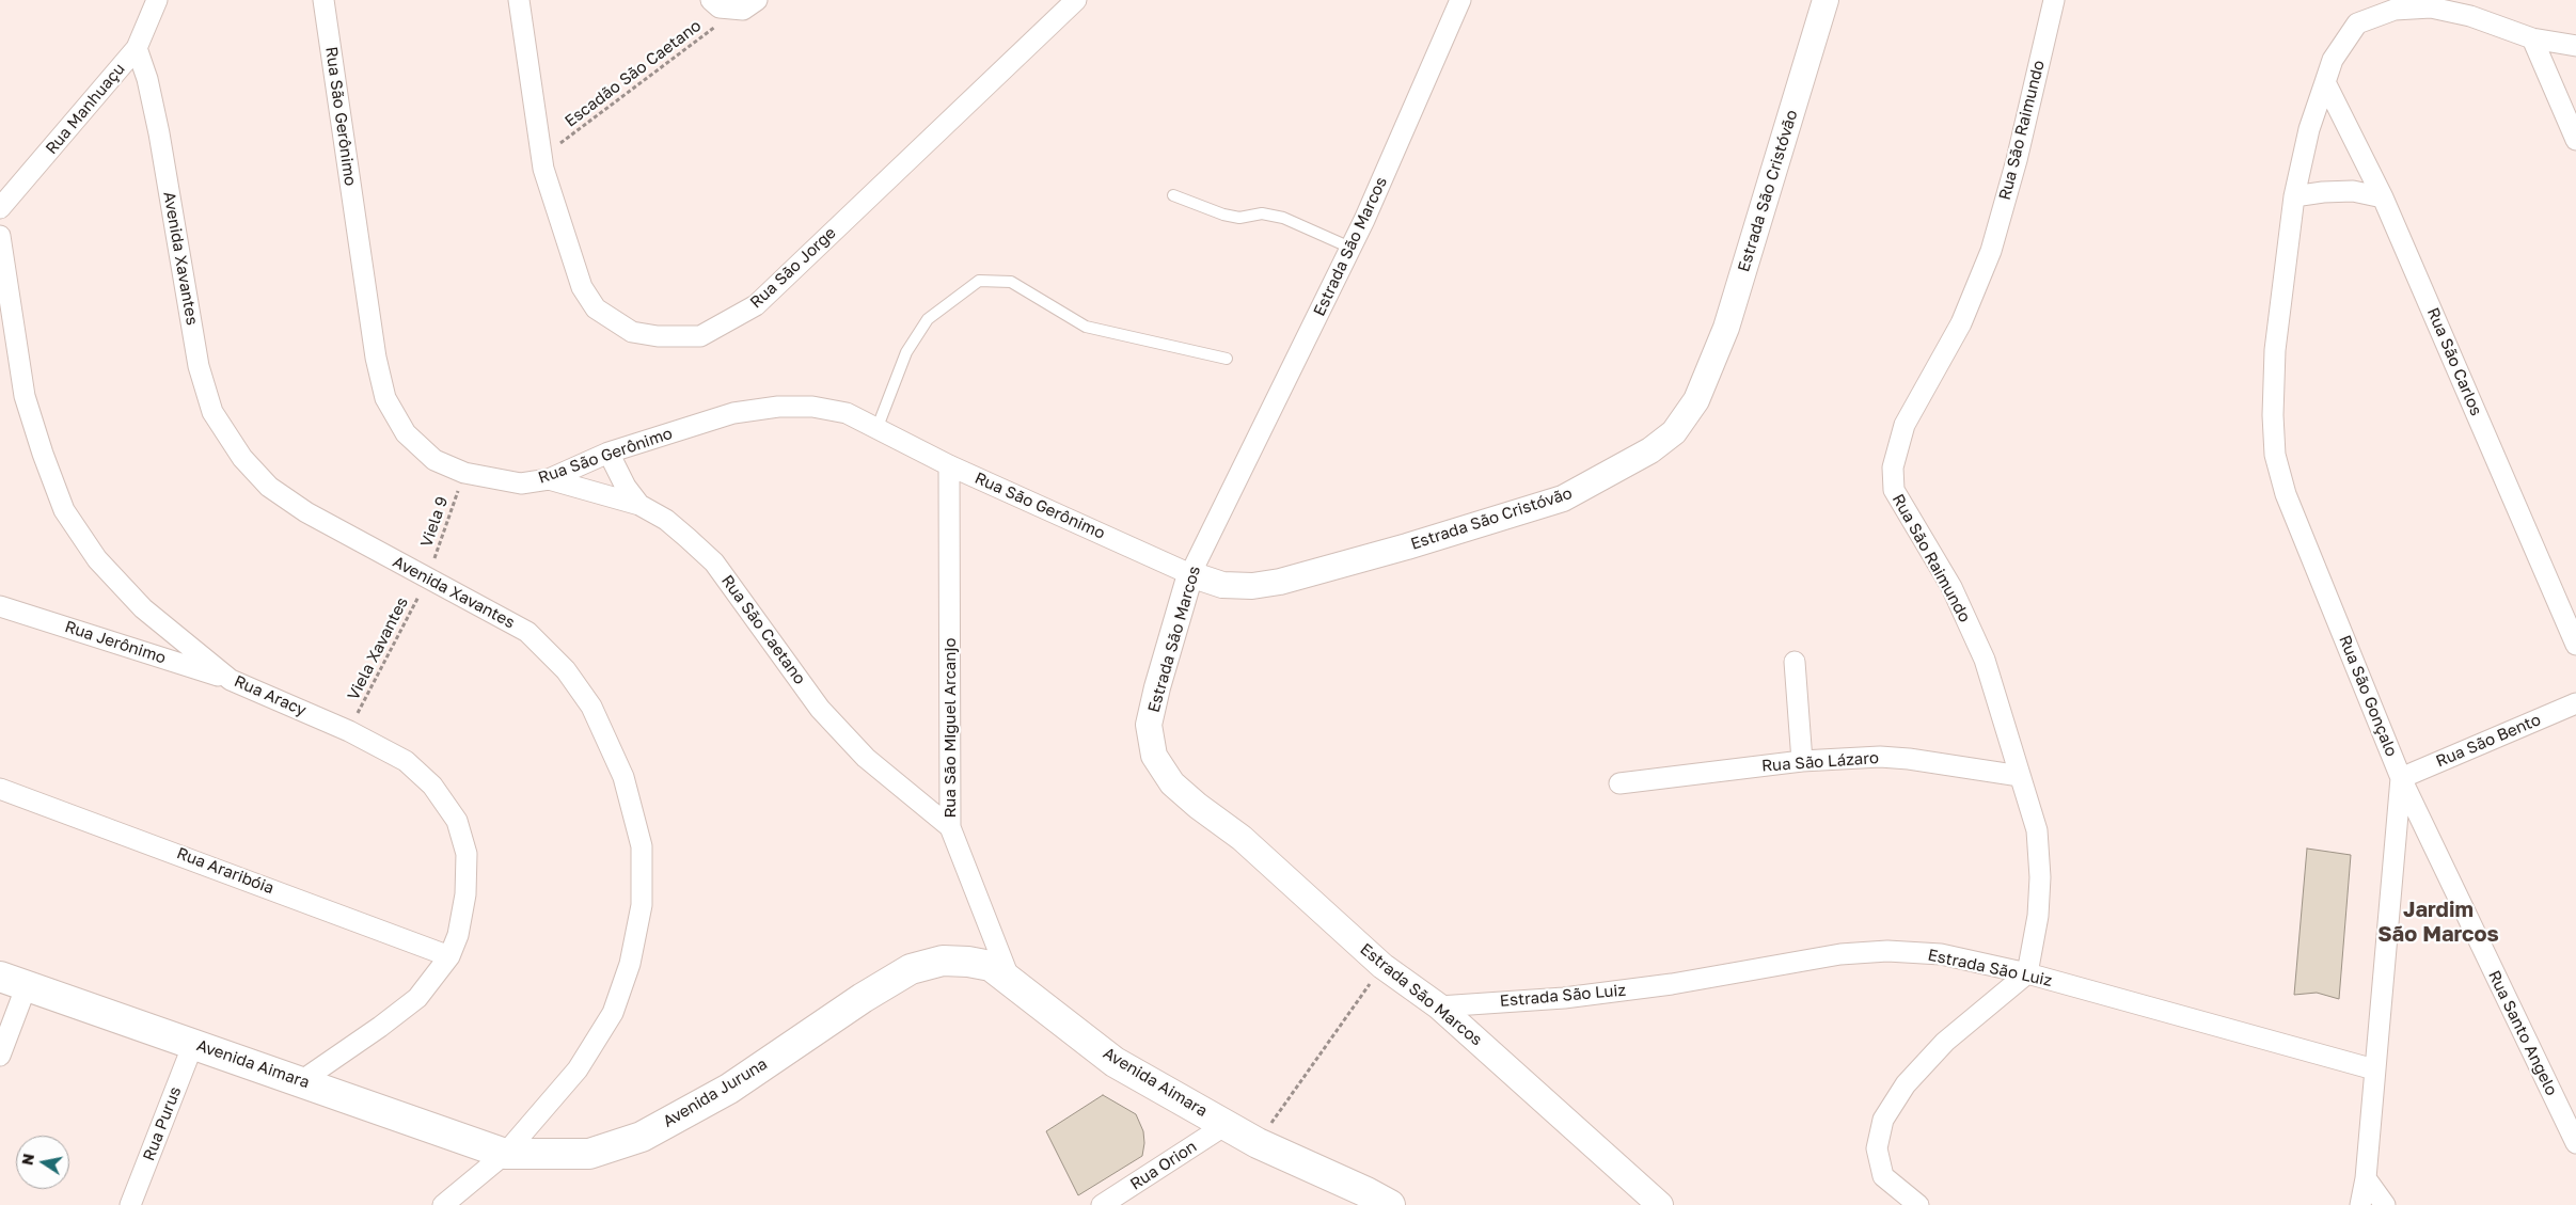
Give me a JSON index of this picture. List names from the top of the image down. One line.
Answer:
{"streets":{"main road":["Avenida Aimara","Avenida Juruna"],"street":["Rua Manhuaçu","Rua São Gerônimo","Rua São Raimundo","Estrada São Cristóvão","Estrada São Marcos","Avenida Xavantes","Rua São Jorge","Rua São Carlos","Rua São Caetano","Rua Jerônimo","Rua Aracy","Rua São Gonçalo","Rua São Miguel Arcanjo","Rua São Bento","Rua São Lázaro","Rua Araribóia","Estrada São Luiz","Rua Santo Angelo","Rua Purus","Rua Orion"],"path":["Escadão São Caetano","Viela 9","Viela Xavantes"]},"crossings":[["Escadão São Caetano","Rua São Jorge"],["Rua Manhuaçu","Avenida Xavantes"],["Rua São Gerônimo","Estrada São Cristóvão"],["Rua São Gerônimo","Estrada São Marcos"],["Rua São Gerônimo","Viela 9"],["Rua São Gerônimo","Rua São Caetano"],["Rua São Gerônimo","Rua São Miguel Arcanjo"],["Rua São Raimundo","Rua São Lázaro"],["Rua São Raimundo","Estrada São Luiz"],["Estrada São Cristóvão","Estrada São Marcos"],["Estrada São Marcos","Estrada São Luiz"],["Avenida Xavantes","Viela 9"],["Avenida Xavantes","Viela Xavantes"],["Avenida Xavantes","Avenida Aimara"],["Avenida Xavantes","Avenida Juruna"],["Rua São Carlos","Rua São Gonçalo"],["Viela 9","Viela Xavantes"],["Rua São Caetano","Rua São Miguel Arcanjo"],["Rua Jerônimo","Rua Aracy"],["Viela Xavantes","Rua Aracy"],["Rua Aracy","Rua Araribóia"],["Rua Aracy","Avenida Aimara"],["Rua São Gonçalo","Rua São Bento"],["Rua São Gonçalo","Estrada São Luiz"],["Rua São Gonçalo","Rua Santo Angelo"],["Rua São Miguel Arcanjo","Avenida Aimara"],["Rua São Miguel Arcanjo","Avenida Juruna"],["Rua São Bento","Rua Santo Angelo"],["Avenida Aimara","Avenida Juruna"],["Avenida Aimara","Rua Purus"],["Avenida Aimara","Rua Orion"]],"districts":["Jardim São Marcos"],"north":"left"}
